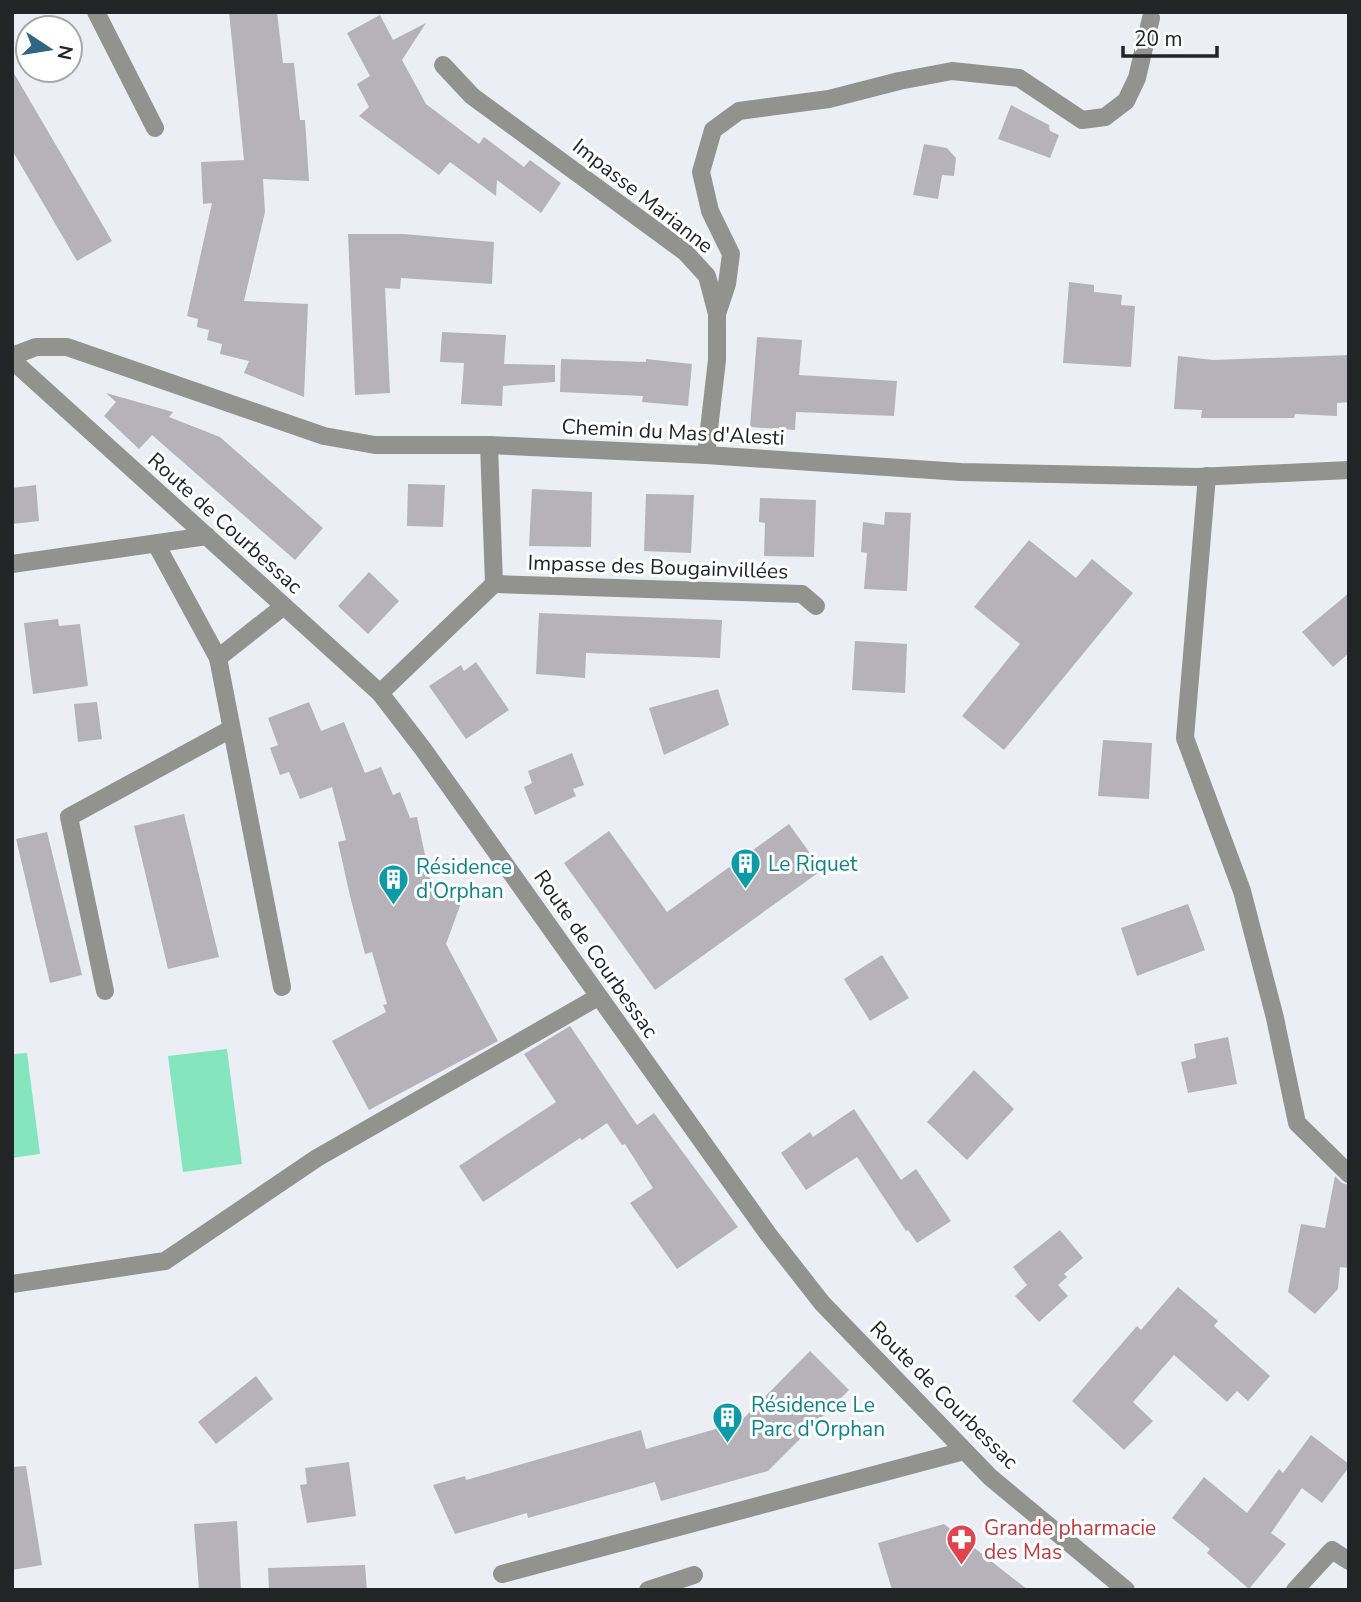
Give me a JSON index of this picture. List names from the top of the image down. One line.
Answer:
{"streets":{"street":["Impasse Marianne","Chemin du Mas d'Alesti","Route de Courbessac","Impasse des Bougainvillées"]},"crossings":[["Impasse Marianne","Chemin du Mas d'Alesti"],["Chemin du Mas d'Alesti","Route de Courbessac"]],"places":{"building":["Le Riquet","Résidence d'Orphan","Résidence Le Parc d'Orphan"],"pharmacy":["Grande pharmacie des Mas"]},"scale_bar":"20 m","north":"right"}
